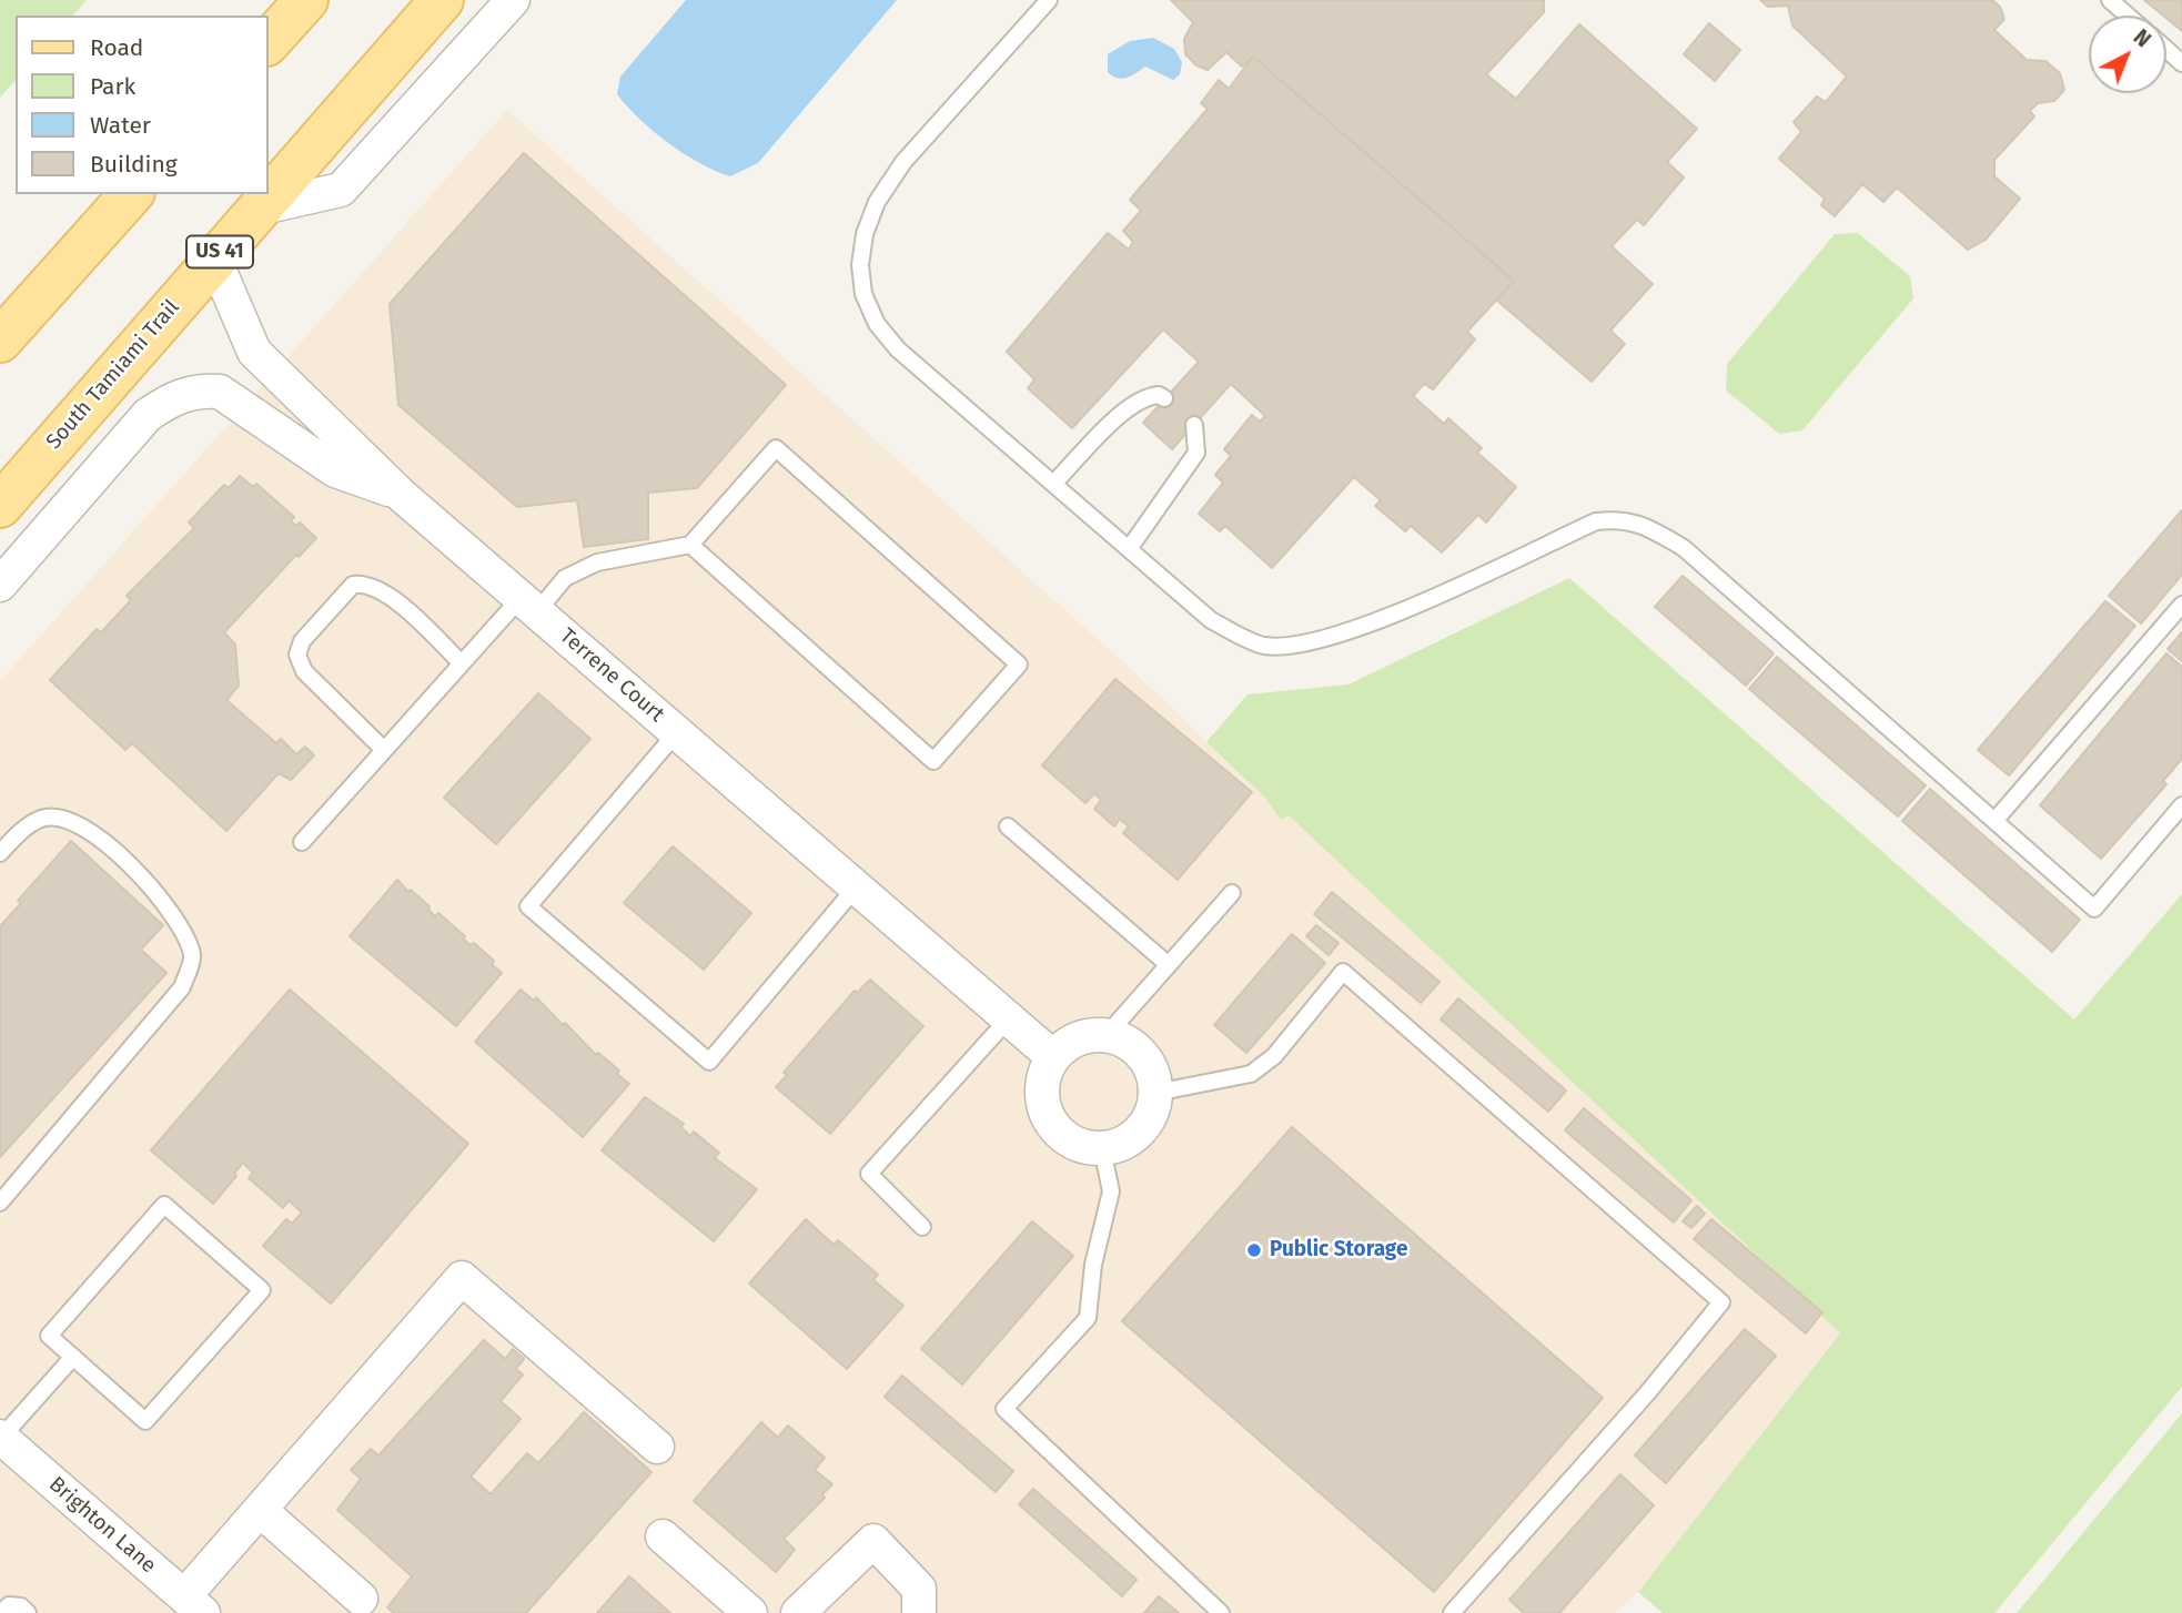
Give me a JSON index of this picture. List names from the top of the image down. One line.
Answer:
{"streets":{"main road":["US 41","South Tamiami Trail"],"street":["Terrene Court","Brighton Lane"]},"crossings":[["South Tamiami Trail","Terrene Court"]],"places":["Public Storage"],"legend":["Road","Park","Water","Building"],"north":"top right"}
